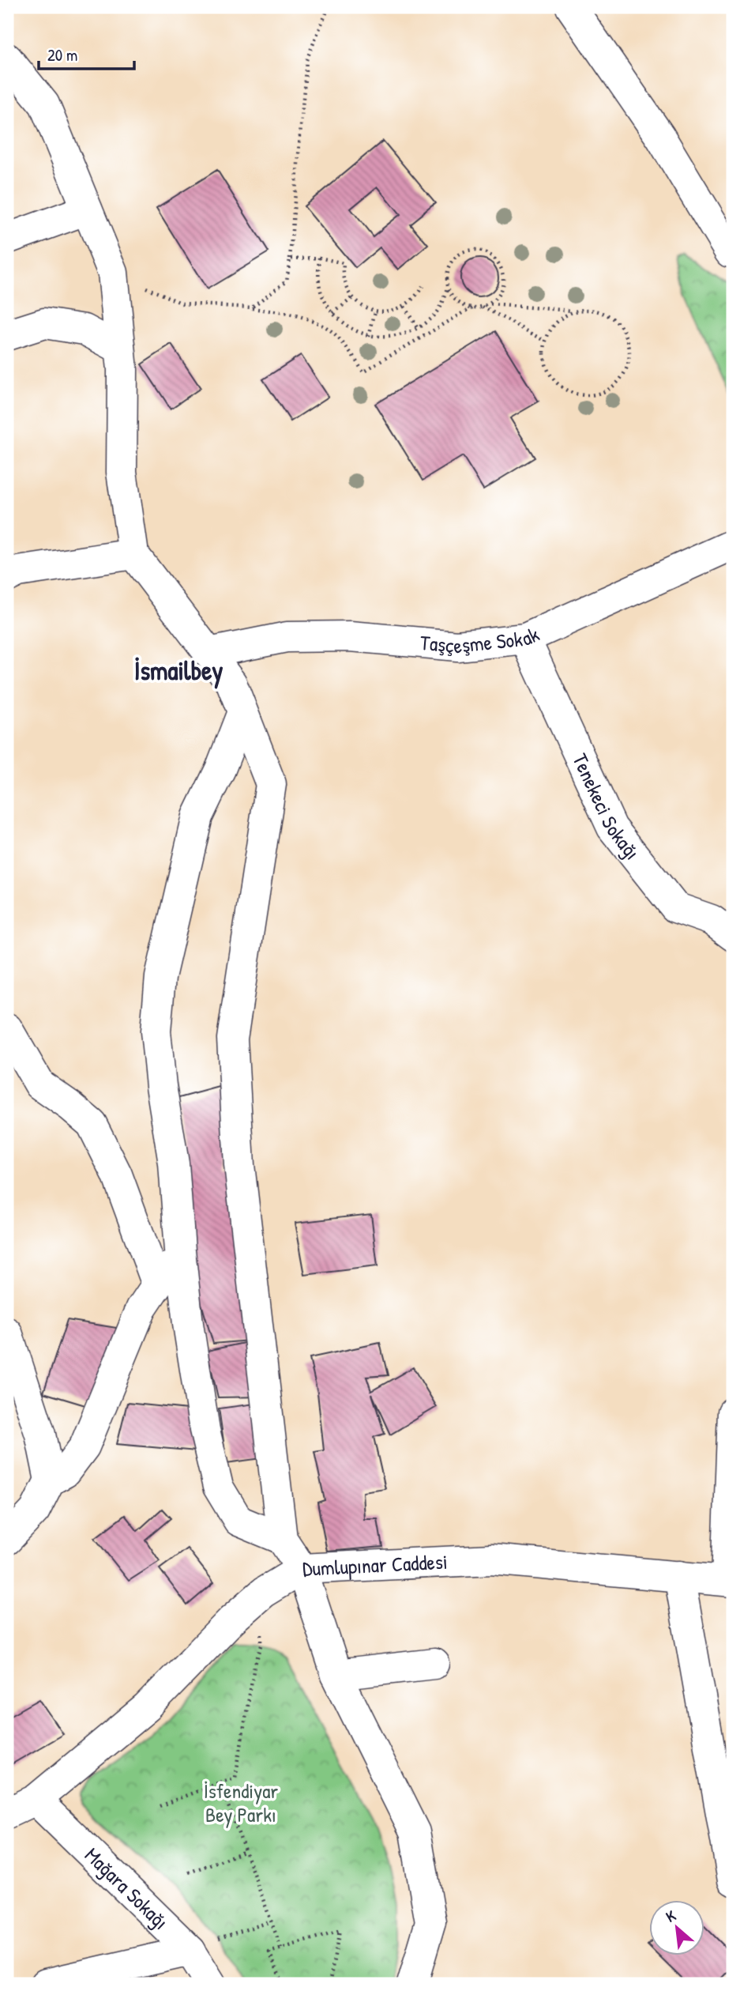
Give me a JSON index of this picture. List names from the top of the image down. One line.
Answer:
{"streets":{"street":["Taşçeşme Sokak","Tenekeci Sokağı","Dumlupınar Caddesi","Mağara Sokağı"]},"crossings":[["Taşçeşme Sokak","Tenekeci Sokağı"],["Dumlupınar Caddesi","Mağara Sokağı"]],"districts":["İsmailbey"],"parks":["İsfendiyar Bey Parkı"],"scale_bar":"20 m","north":"top left"}
